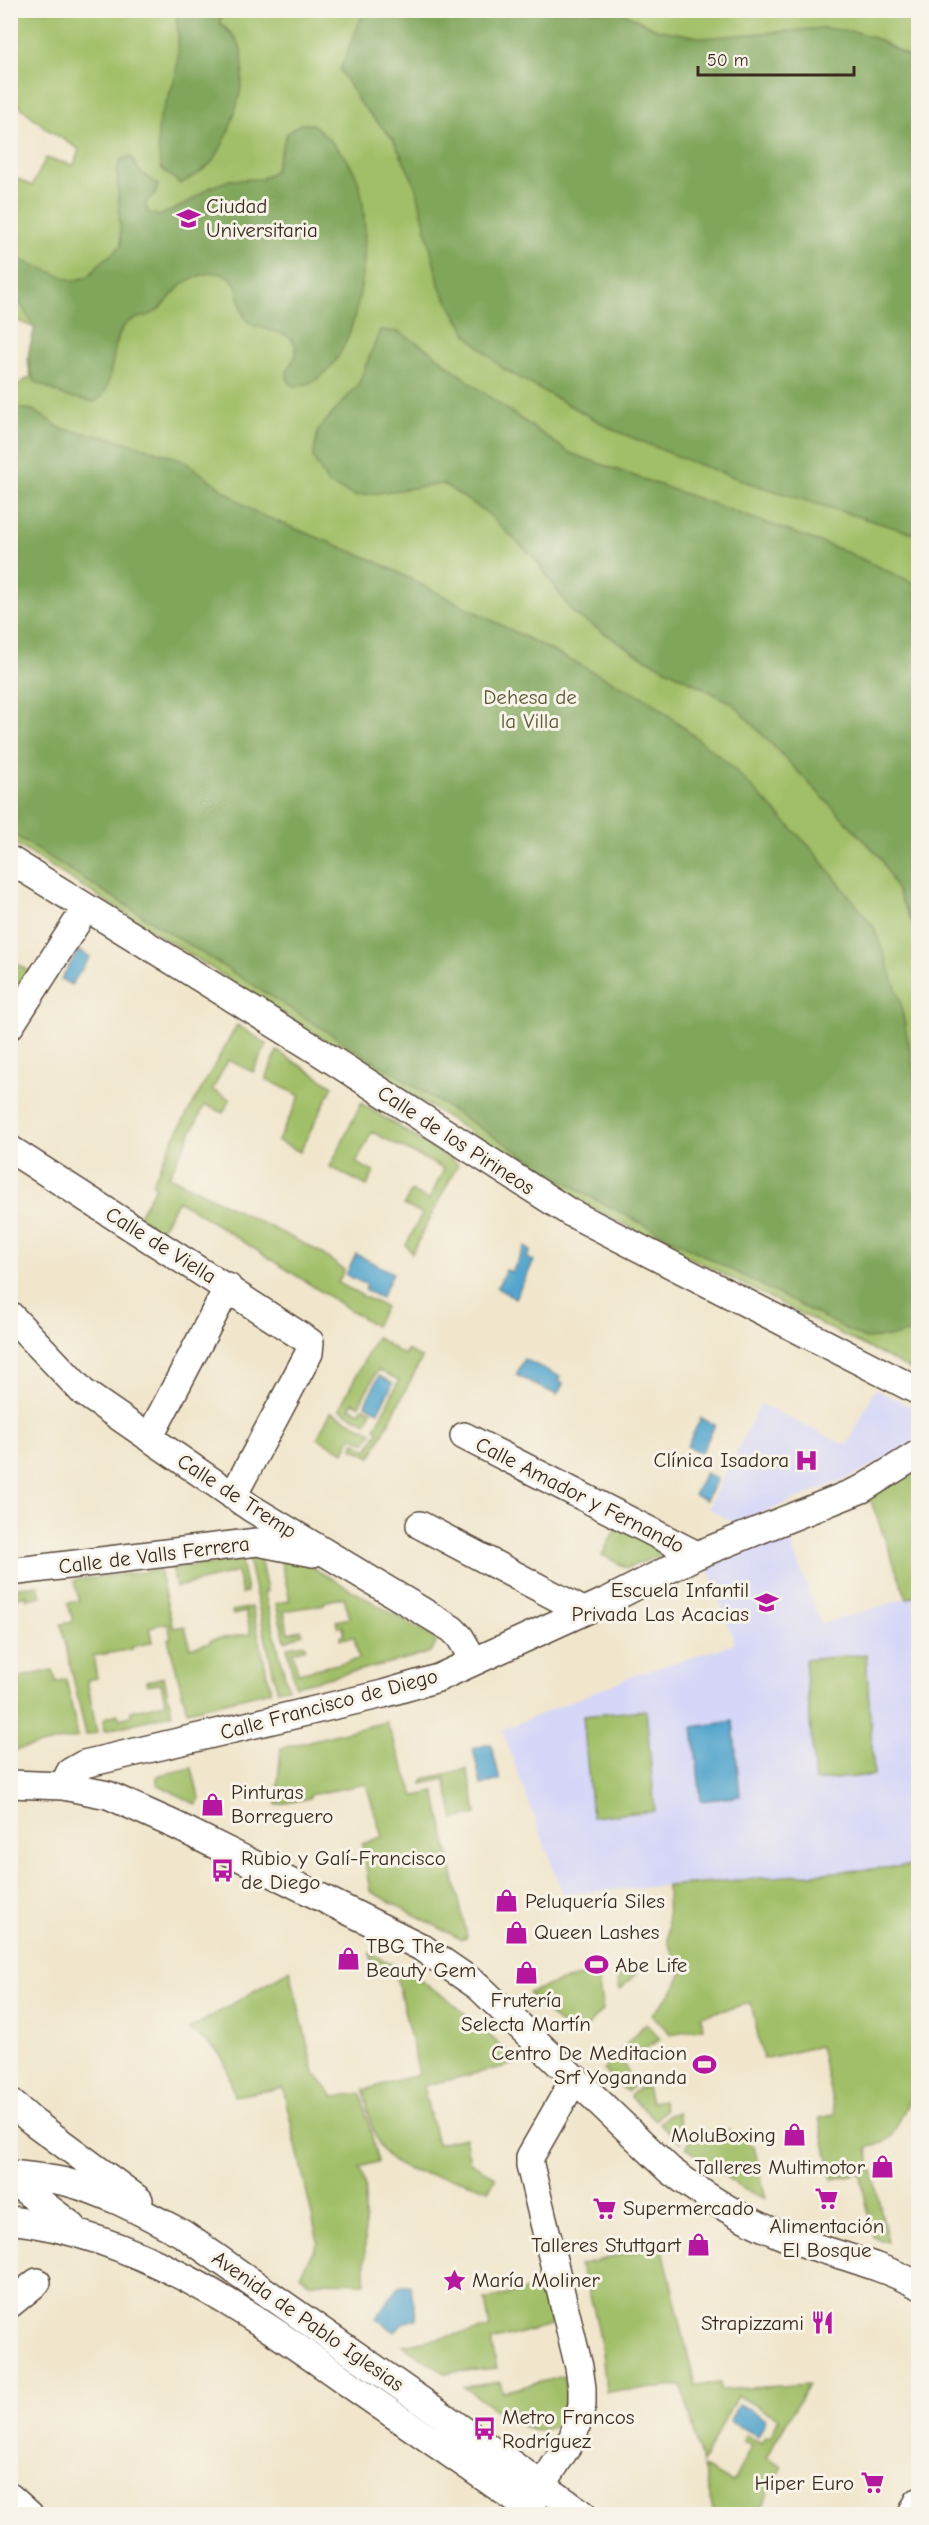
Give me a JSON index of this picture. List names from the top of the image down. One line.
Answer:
{"streets":{"street":["Calle de los Pirineos","Calle de Viella","Calle Amador y Fernando","Calle de Tremp","Calle de Valls Ferrera","Calle Francisco de Diego","Avenida de Pablo Iglesias"]},"crossings":[["Calle de Viella","Calle de Tremp"],["Calle Amador y Fernando","Calle Francisco de Diego"],["Calle de Tremp","Calle de Valls Ferrera"],["Calle de Valls Ferrera","Calle Francisco de Diego"]],"parks":["Dehesa de la Villa"],"places":{"school or university":["Ciudad Universitaria","Escuela Infantil Privada Las Acacias"],"hospital":["Clínica Isadora"],"shop":["Pinturas Borreguero","Peluquería Siles","Queen Lashes","TBG The Beauty Gem","Frutería Selecta Martín","MoluBoxing","Talleres Multimotor","Talleres Stuttgart"],"bus stop":["Rubio y Galí-Francisco de Diego","Metro Francos Rodríguez"],"sports":["Abe Life","Centro De Meditacion Srf Yogananda"],"supermarket":["Alimentación El Bosque","Supermercado","Hiper Euro"],"place":["María Moliner"],"restaurant":["Strapizzami"]},"scale_bar":"50 m"}
